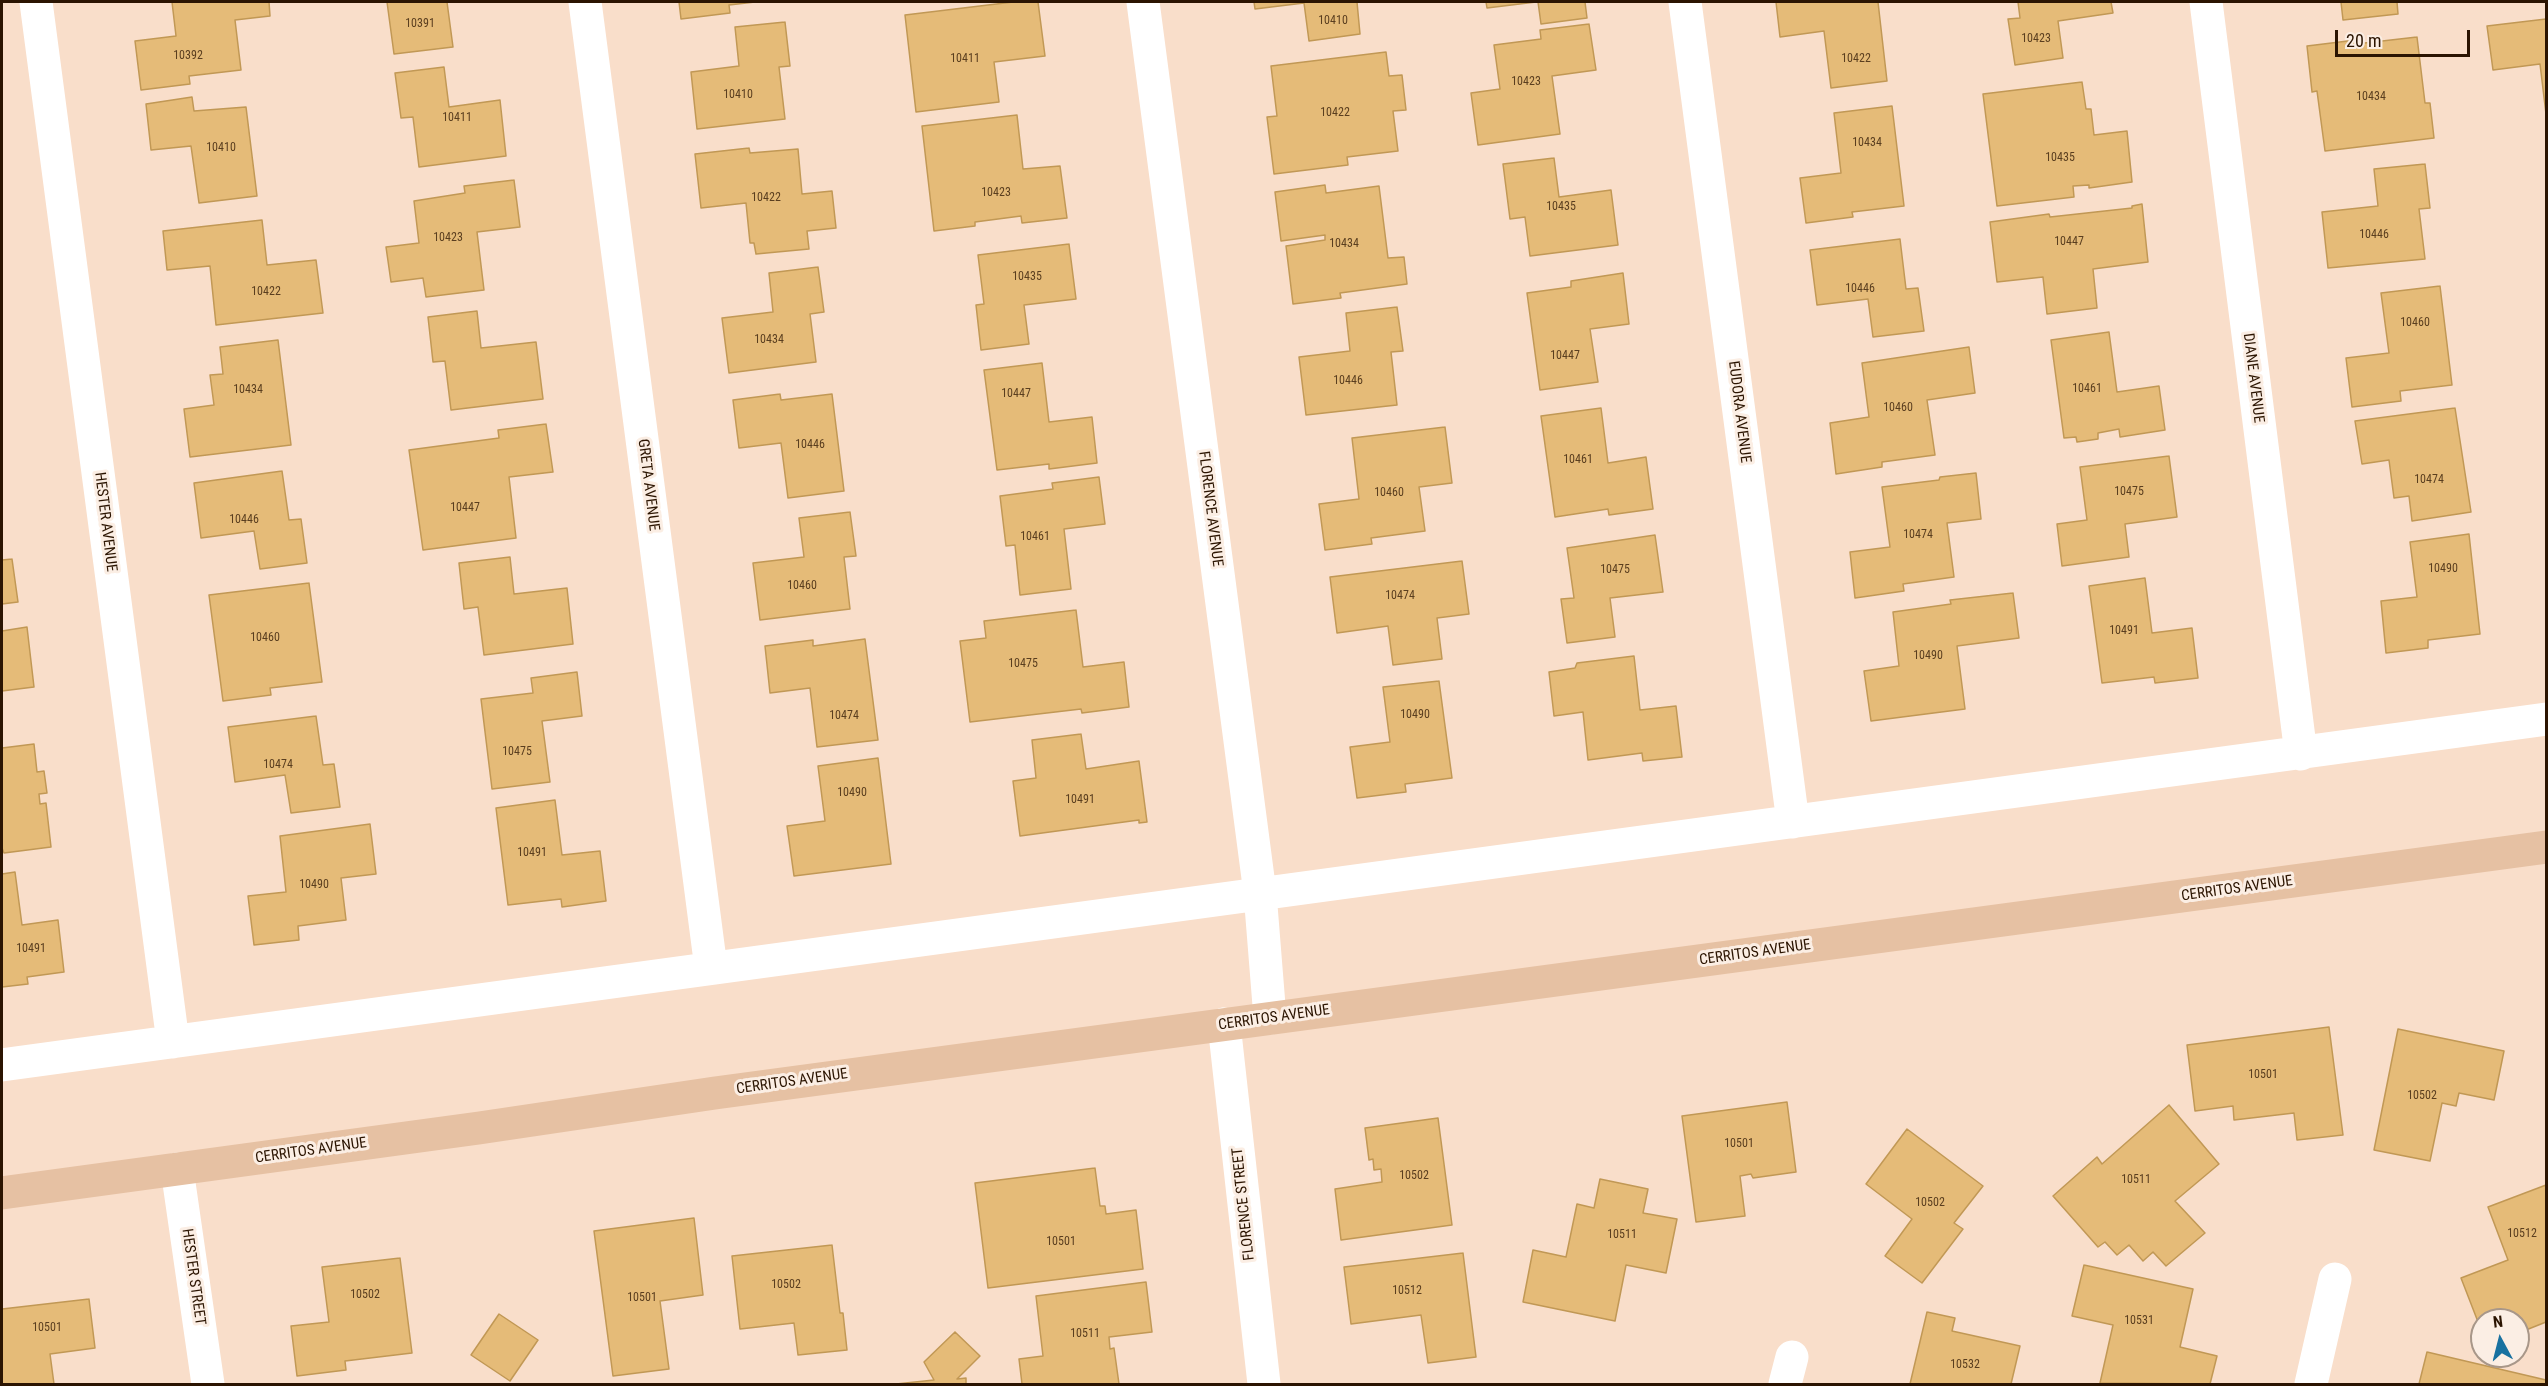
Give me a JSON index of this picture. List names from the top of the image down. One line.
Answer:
{"streets":{"main road":["CERRITOS AVENUE"],"street":["DIANE AVENUE","EUDORA AVENUE","GRETA AVENUE","FLORENCE AVENUE","HESTER AVENUE","FLORENCE STREET","HESTER STREET"]},"crossings":[["FLORENCE AVENUE","CERRITOS AVENUE"],["CERRITOS AVENUE","FLORENCE STREET"],["CERRITOS AVENUE","HESTER STREET"]],"house_numbers":["10410","10391","10423","10392","10411","10422","10423","10410","10434","10422","10411","10434","10410","10435","10423","10422","10435","10446","10423","10447","10434","10435","10446","10422","10460","10434","10447","10446","10461","10434","10447","10460","10446","10461","10474","10475","10460","10447","10446","10474","10461","10490","10475","10460","10474","10491","10460","10490","10475","10490","10474","10475","10474","10490","10491","10491","10490","10491","10501","10502","10501","10502","10511","10502","10512","10511","10501","10502","10512","10502","10501","10531","10501","10511","10532"],"scale_bar":"20 m","north":"top"}
